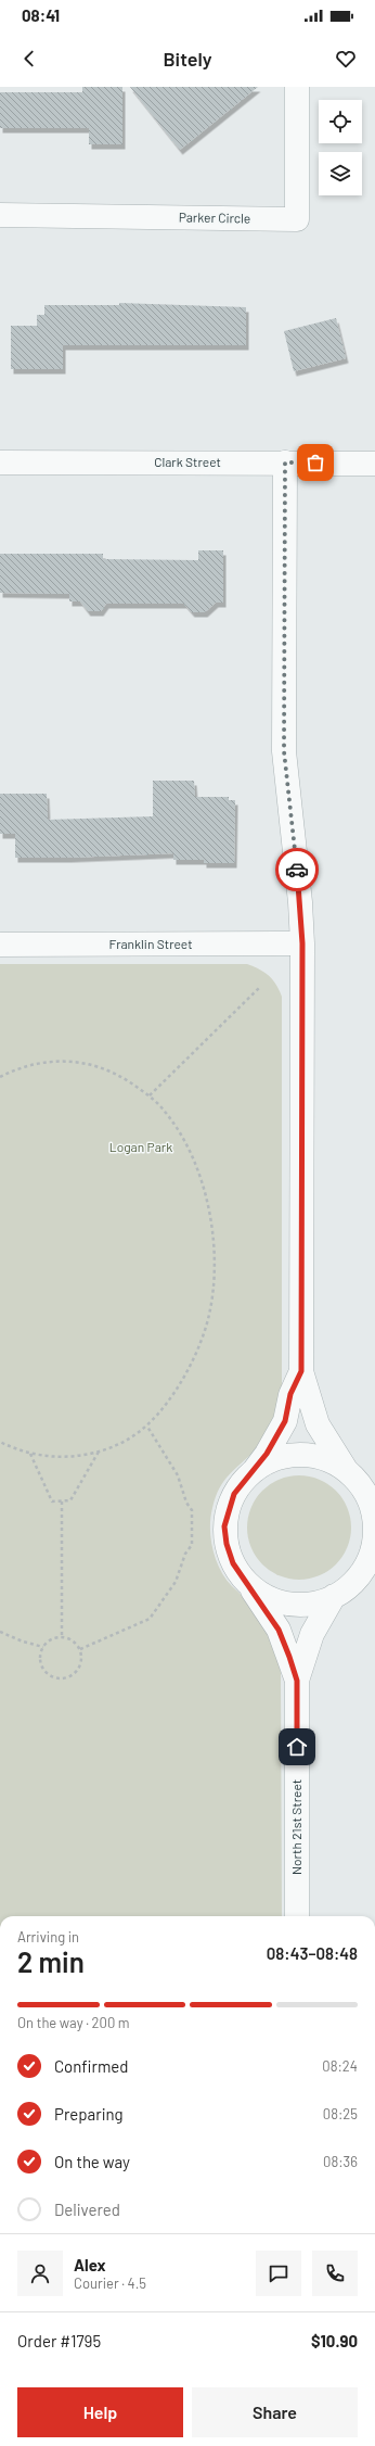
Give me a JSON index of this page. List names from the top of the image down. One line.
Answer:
{"streets":{"street":["Parker Circle","Clark Street","Franklin Street","North 21st Street"]},"parks":["Logan Park"],"page":{"status":"08:41","header":"Bitely","heading":["2 min","Arriving in","08:43–08:48"],"panel":["Alex","Courier · 4.5","Order #1795","$10.90"],"bar":"On the way · 200 m","list":[["Confirmed","08:24"],["Preparing","08:25"],["On the way","08:36"],"Delivered"],"buttons":["Help","Share"]}}
